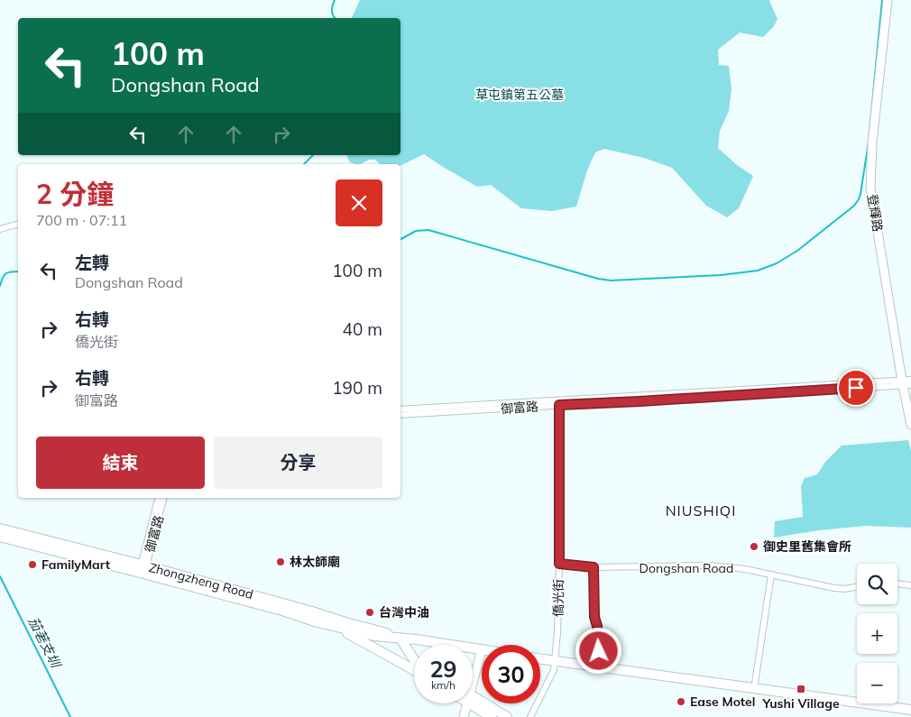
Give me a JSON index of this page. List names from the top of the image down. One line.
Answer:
{"streets":{"main road":["Zhongzheng Road"],"street":["登輝路","御富路","Dongshan Road","僑光街"]},"crossings":[["登輝路","御富路"],["御富路","Zhongzheng Road"],["御富路","僑光街"],["Dongshan Road","僑光街"]],"districts":["NIUSHIQI"],"water":["茄荖支圳"],"parks":["草屯鎮第五公墓"],"places":{"other":["御史里舊集會所","林太師廟","FamilyMart","台灣中油","Ease Motel"],"transit":["Yushi Village"]},"page":{"turn":["100 m","Dongshan Road"],"heading":["2 分鐘","700 m · 07:11"],"list":[{"name":"左轉","note":"Dongshan Road","value":"100 m"},{"name":"右轉","note":"僑光街","value":"40 m"},{"name":"右轉","note":"御富路","value":"190 m"}],"buttons":["結束","分享"],"map_buttons":["+","−"],"speed":"29 km/h","limit":"30"}}
